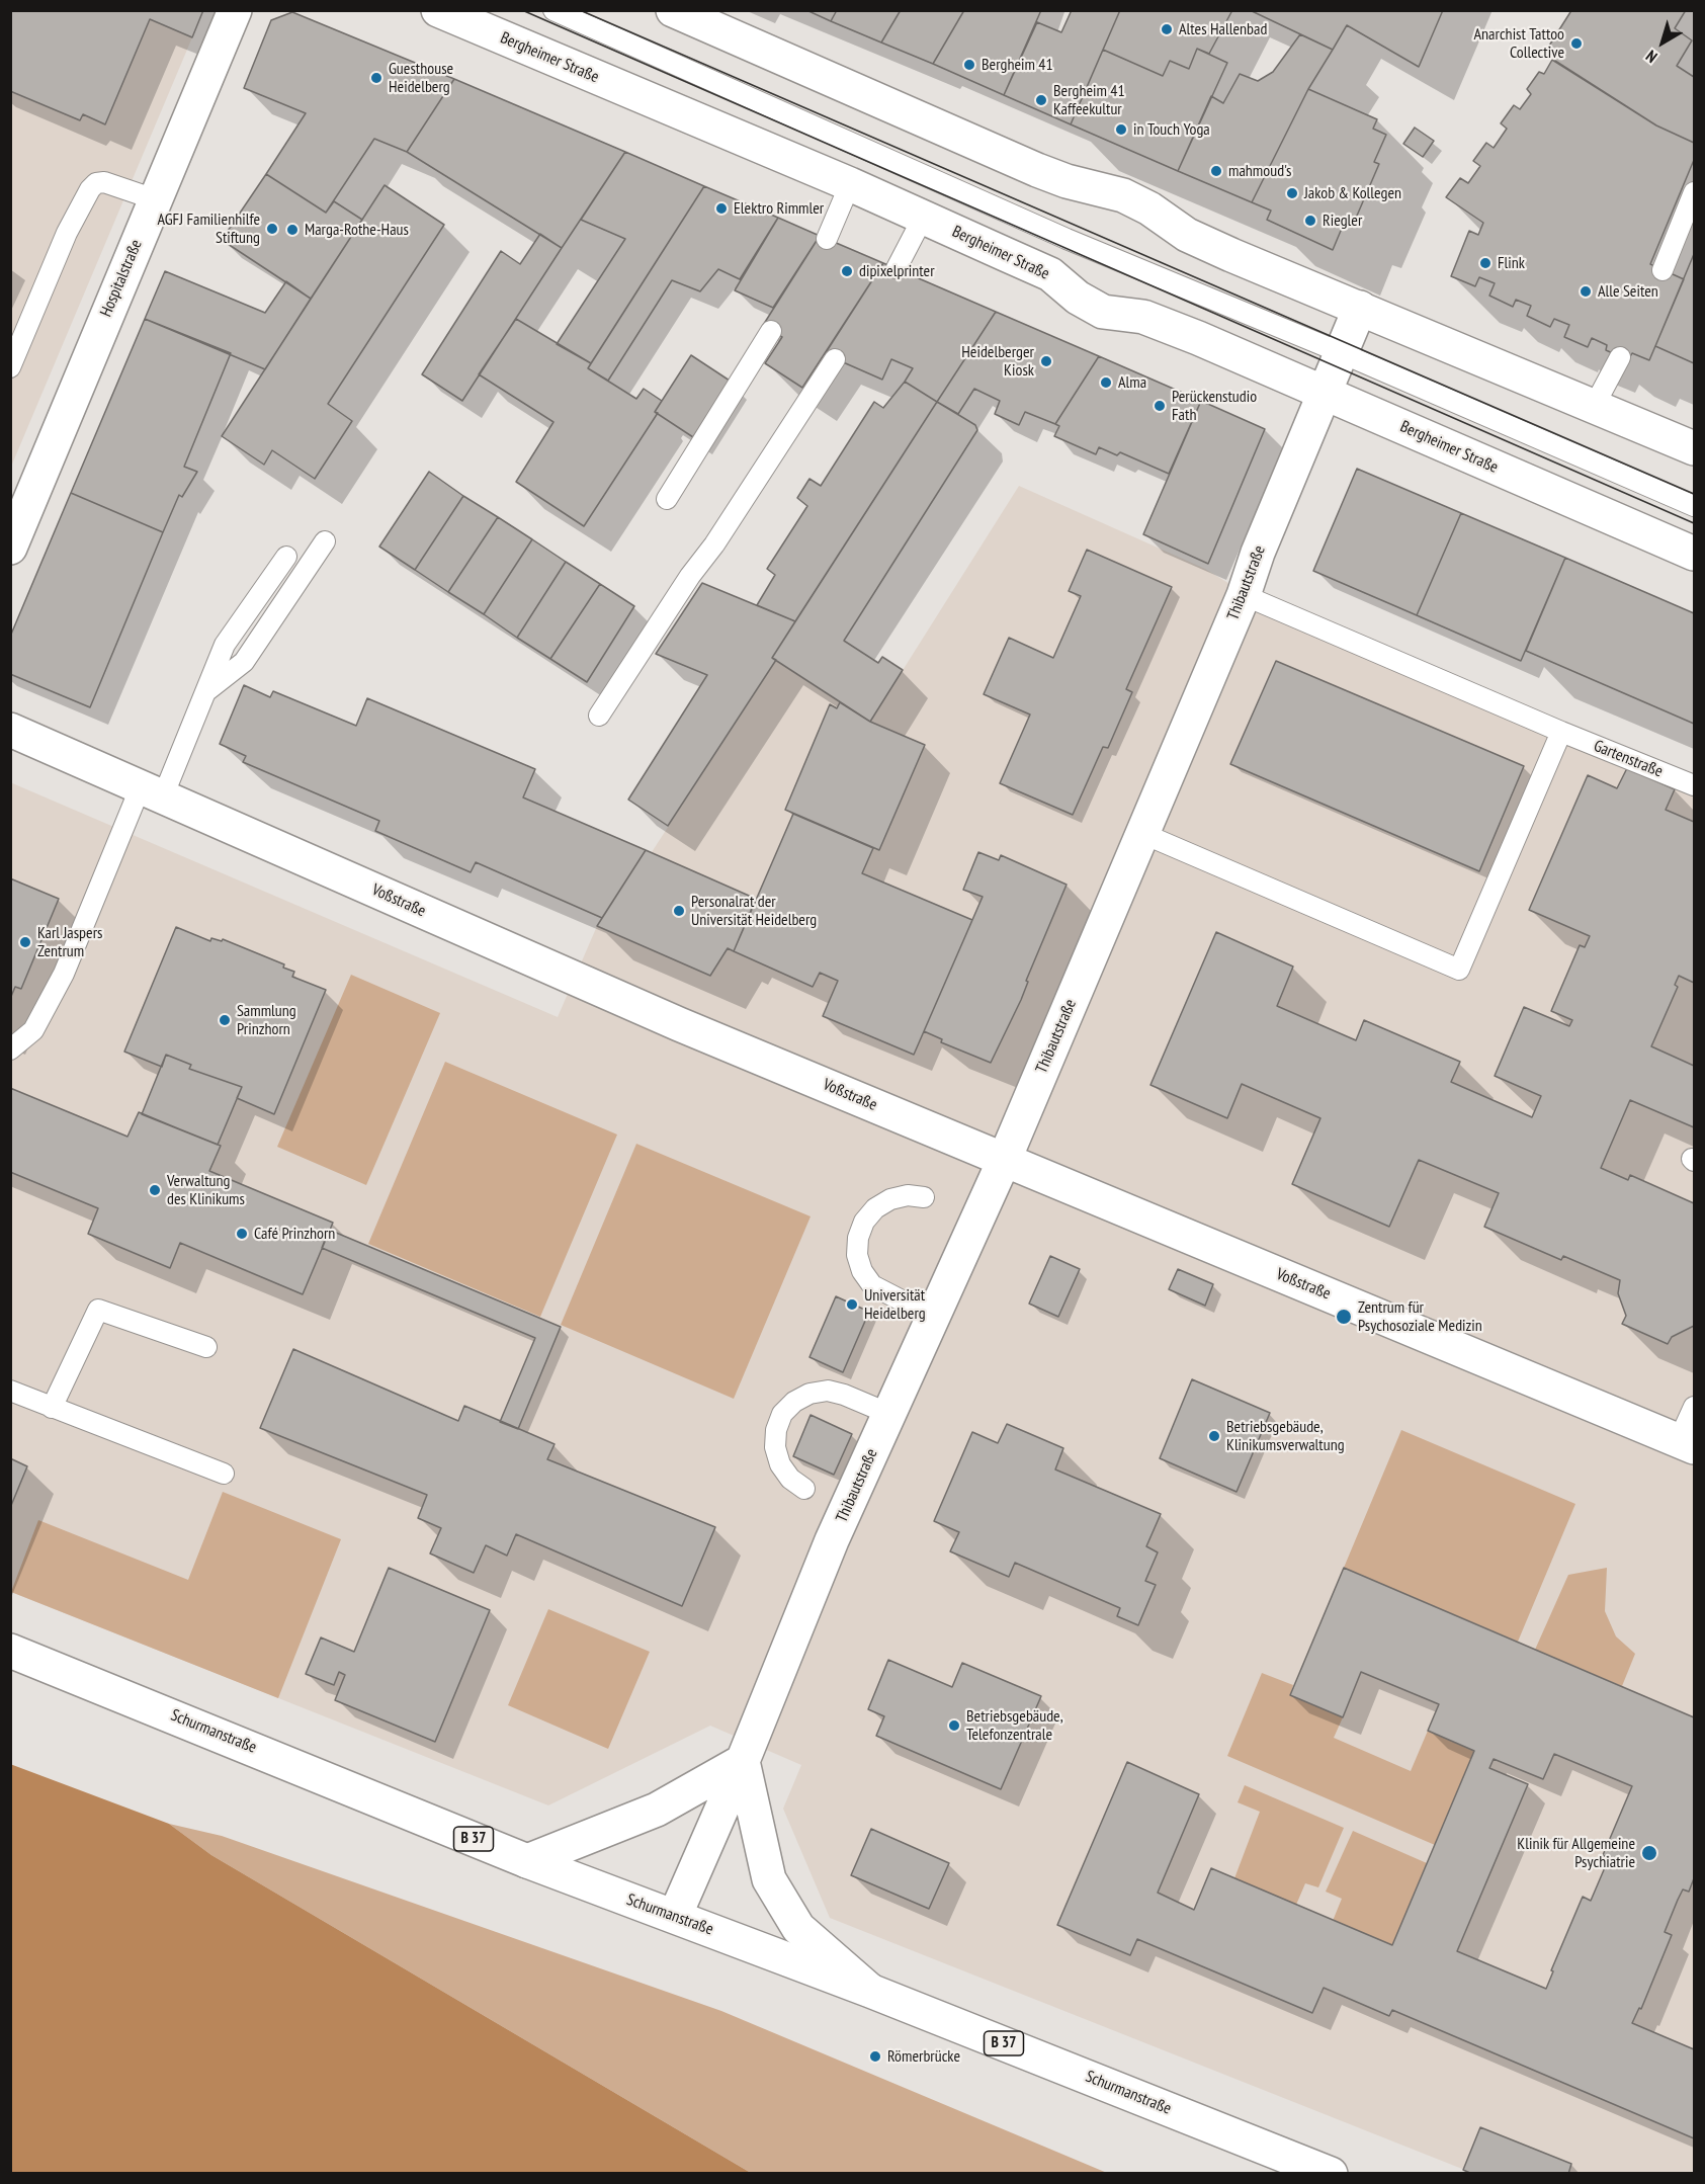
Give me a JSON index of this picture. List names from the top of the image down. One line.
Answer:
{"streets":{"street":["Bergheimer Straße","Hospitalstraße","Thibautstraße","Voßstraße","Schurmanstraße","B 37"],"lane":["Gartenstraße"]},"crossings":[["Bergheimer Straße","Thibautstraße"],["Thibautstraße","Gartenstraße"],["Thibautstraße","Voßstraße"],["Thibautstraße","Schurmanstraße"]],"places":["Altes Hallenbad","Anarchist Tattoo Collective","Bergheim 41","Guesthouse Heidelberg","Bergheim 41 Kaffeekultur","in Touch Yoga","mahmoud's","Jakob & Kollegen","Elektro Rimmler","Riegler","AGFJ Familienhilfe Stiftung","Marga-Rothe-Haus","Flink","dipixelprinter","Alle Seiten","Heidelberger Kiosk","Alma","Perückenstudio Fath","Personalrat der Universität Heidelberg","Karl Jaspers Zentrum","Sammlung Prinzhorn","Verwaltung des Klinikums","Café Prinzhorn","Universität Heidelberg","Zentrum für Psychosoziale Medizin","Betriebsgebäude, Klinikumsverwaltung","Betriebsgebäude, Telefonzentrale","Klinik für Allgemeine Psychiatrie","Römerbrücke"],"north":"bottom left"}
